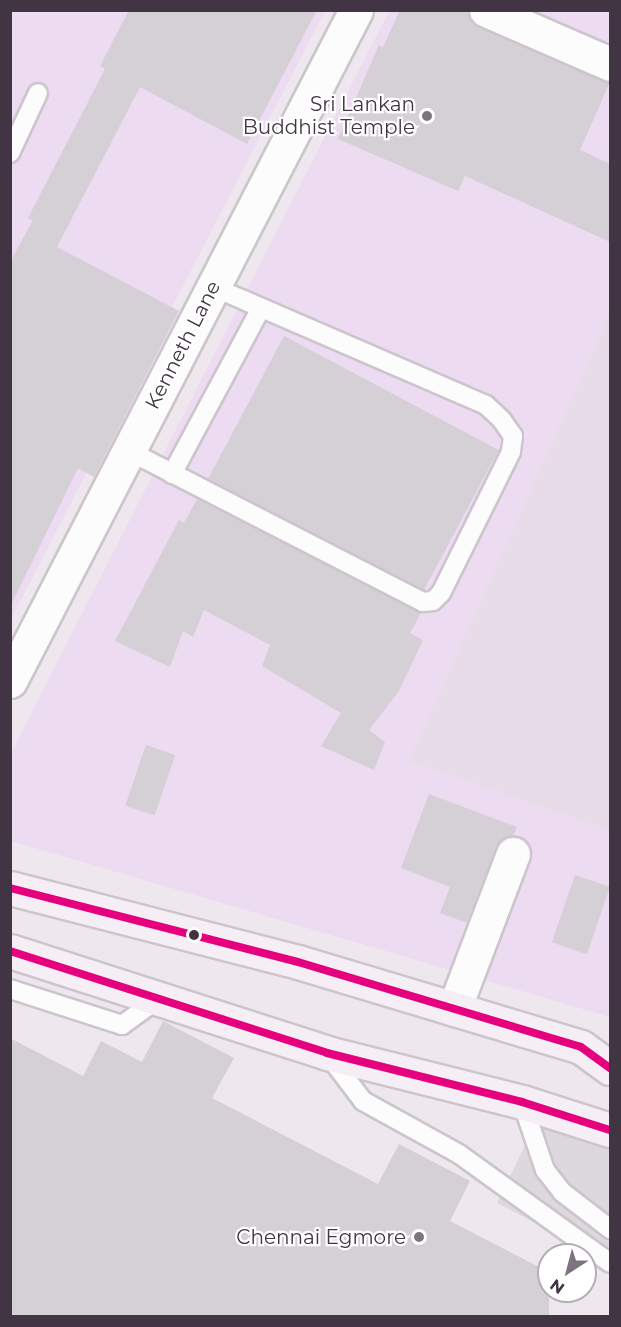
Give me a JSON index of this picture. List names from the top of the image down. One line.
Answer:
{"streets":{"street":["Kenneth Lane"]},"places":["Sri Lankan Buddhist Temple","Chennai Egmore"],"north":"bottom left"}
